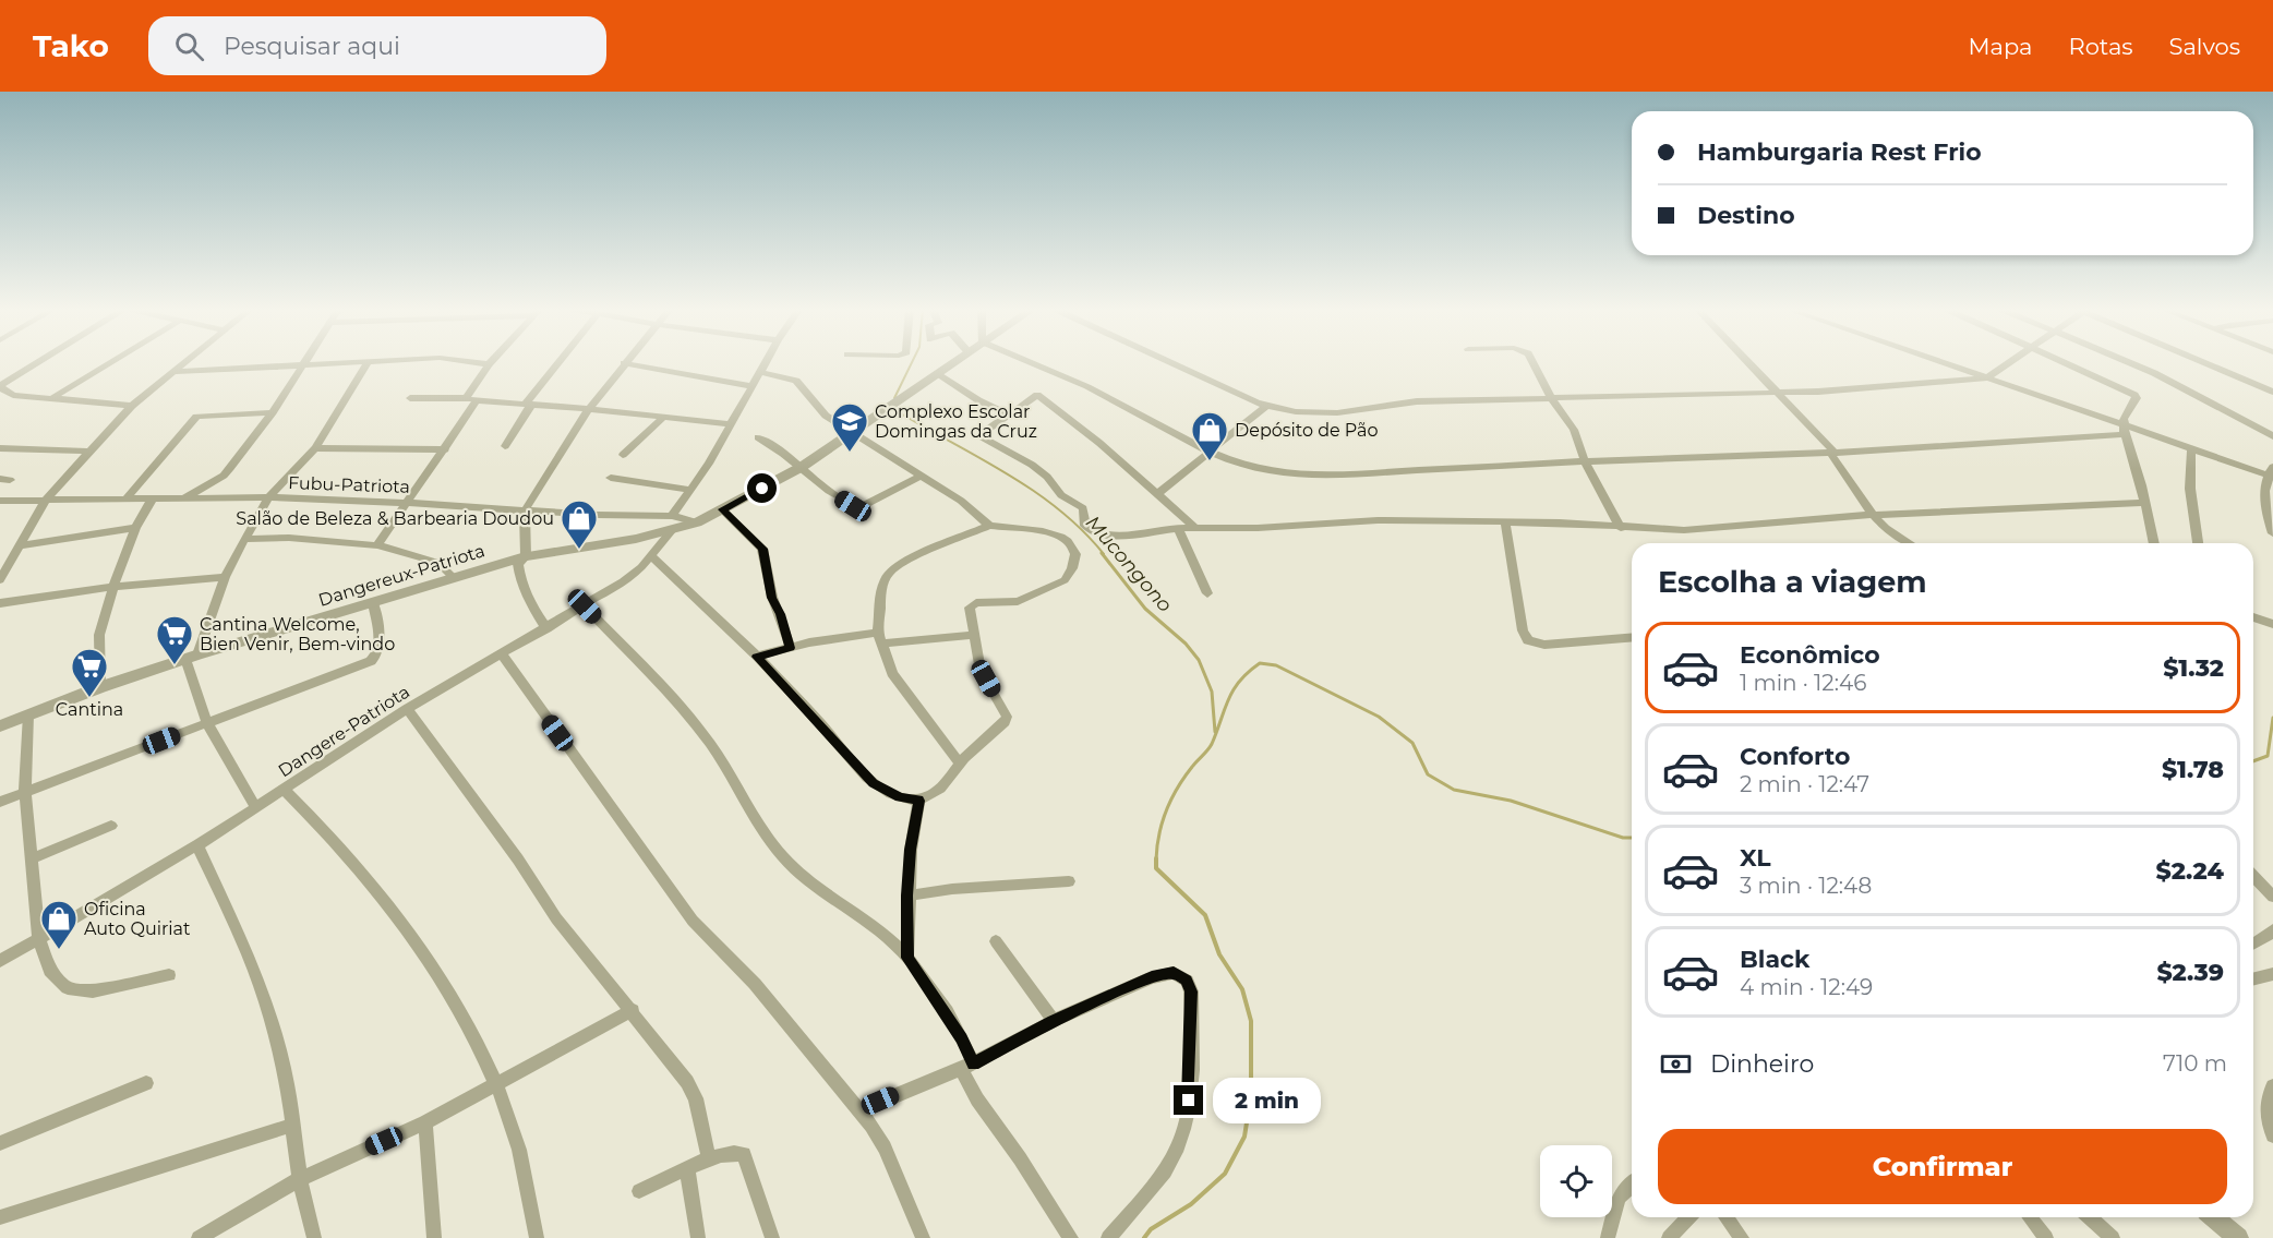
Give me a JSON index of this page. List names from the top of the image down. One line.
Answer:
{"streets":{"street":["Fubu-Patriota","Dangereux-Patriota","Dangere-Patriota"]},"crossings":[["Dangereux-Patriota","Dangere-Patriota"]],"water":["Mucongono"],"places":{"school or university":["Complexo Escolar Domingas da Cruz"],"shop":["Depósito de Pão","Salão de Beleza & Barbearia Doudou","Oficina Auto Quiriat"],"supermarket":["Cantina Welcome, Bien Venir, Bem-vindo","Cantina"]},"page":{"header":"Tako","search":"Pesquisar aqui","nav":["Mapa","Rotas","Salvos"],"banner":["Hamburgaria Rest Frio","Destino"],"heading":"Escolha a viagem","list":[{"name":"Econômico","note":"1 min · 12:46","value":"$1.32"},{"name":"Conforto","note":"2 min · 12:47","value":"$1.78"},{"name":"XL","note":"3 min · 12:48","value":"$2.24"},{"name":"Black","note":"4 min · 12:49","value":"$2.39"}],"pay":["Dinheiro","710 m"],"bubble":"2 min","buttons":"Confirmar"}}
